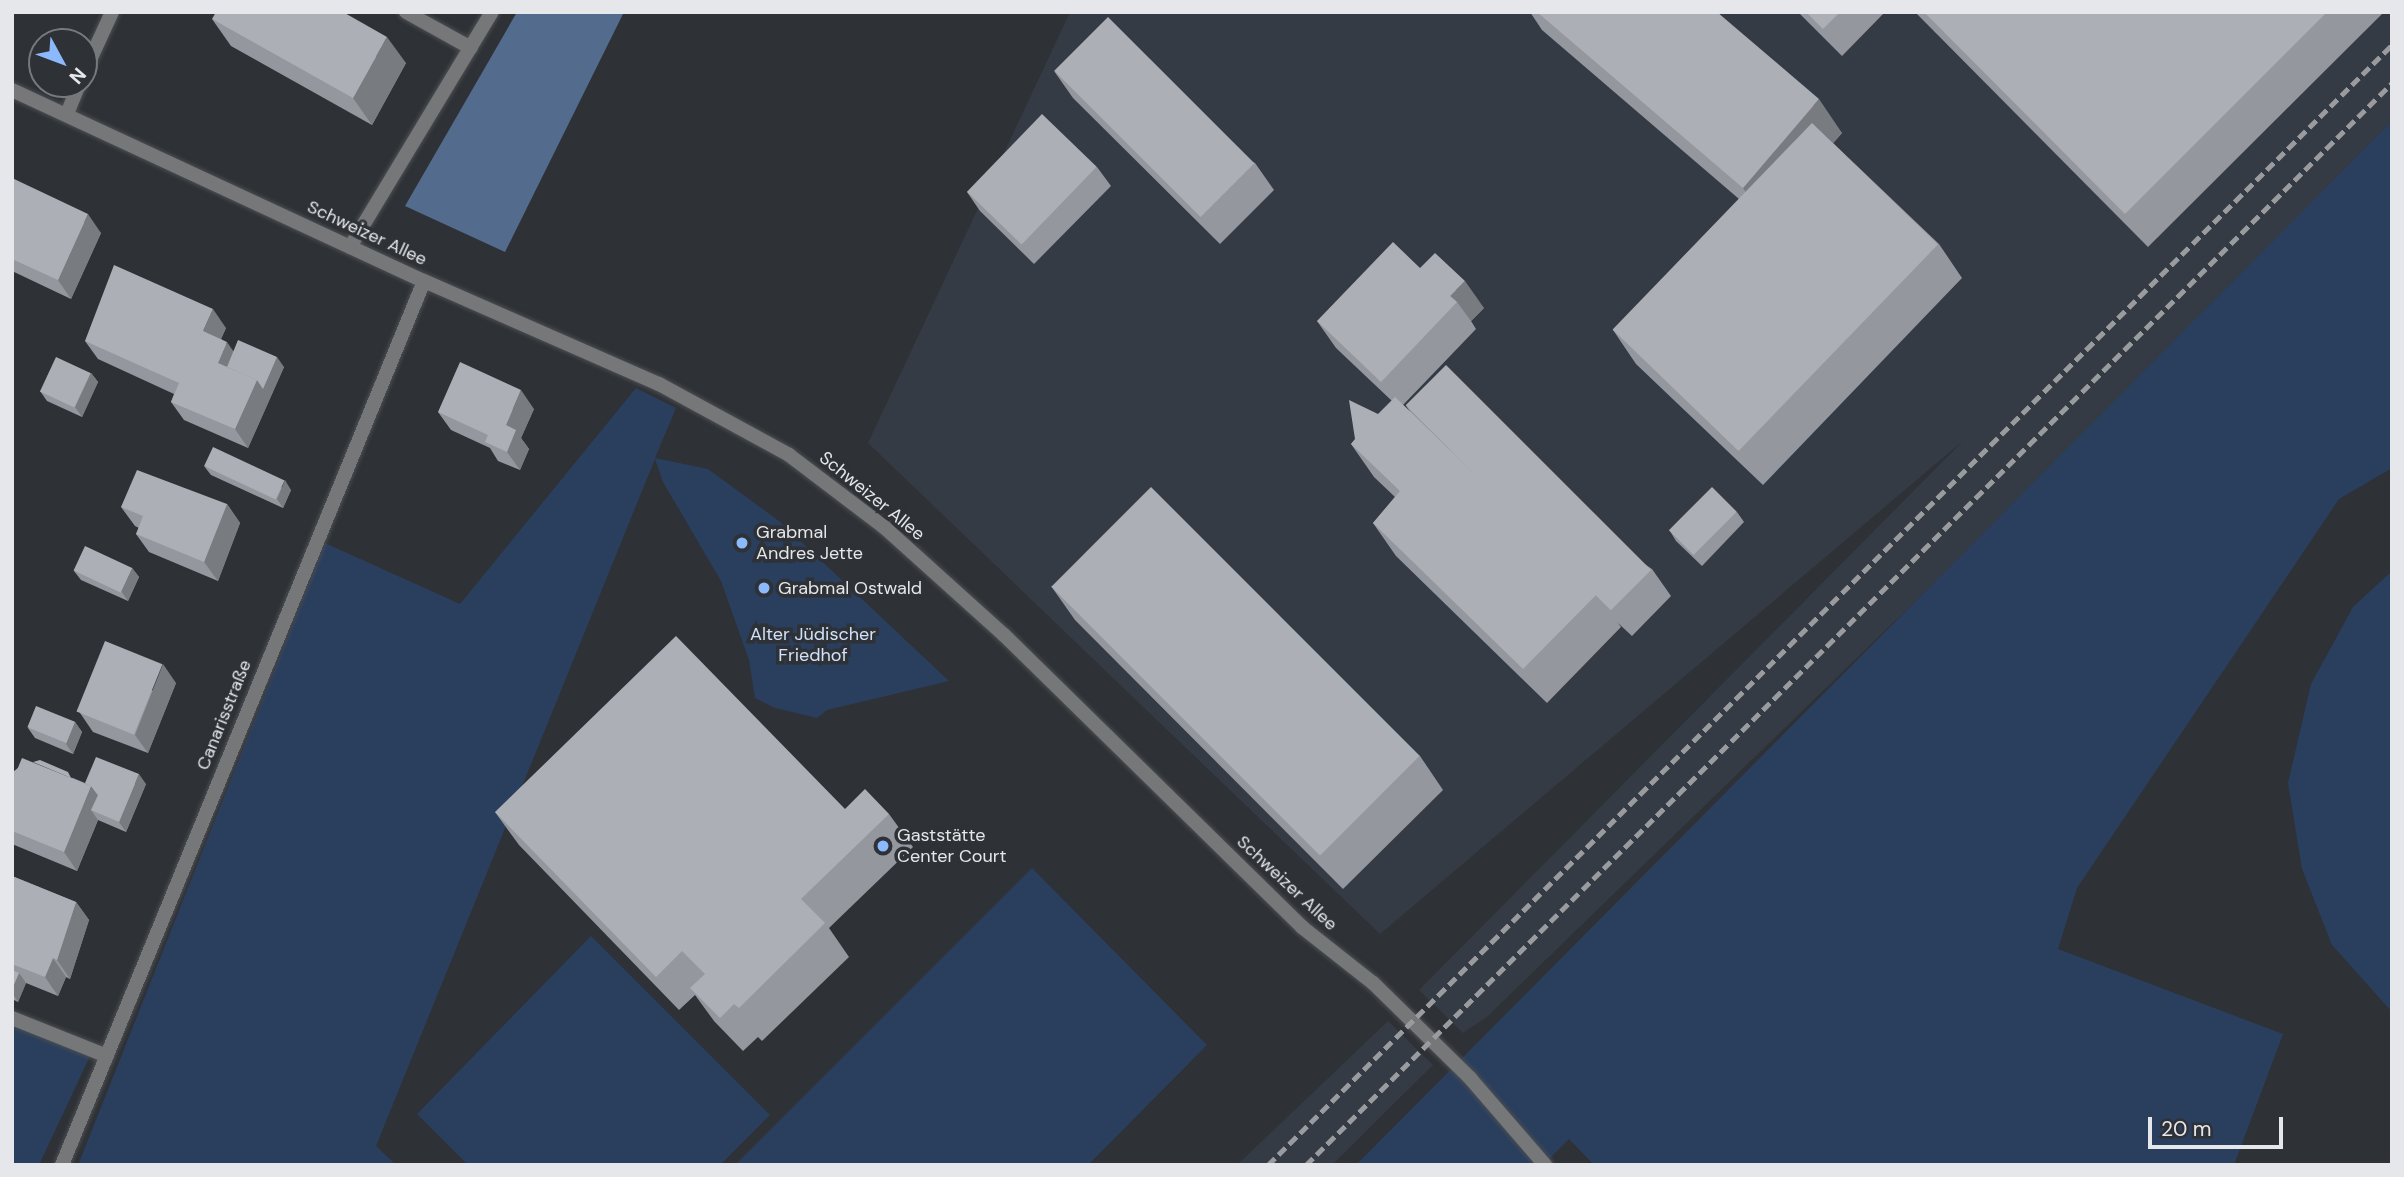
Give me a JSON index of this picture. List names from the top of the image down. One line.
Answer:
{"streets":{"street":["Schweizer Allee","Canarisstraße"]},"crossings":[["Schweizer Allee","Canarisstraße"]],"parks":["Alter Jüdischer Friedhof"],"places":["Grabmal Andres Jette","Grabmal Ostwald","Gaststätte Center Court"],"scale_bar":"20 m","north":"bottom right"}
